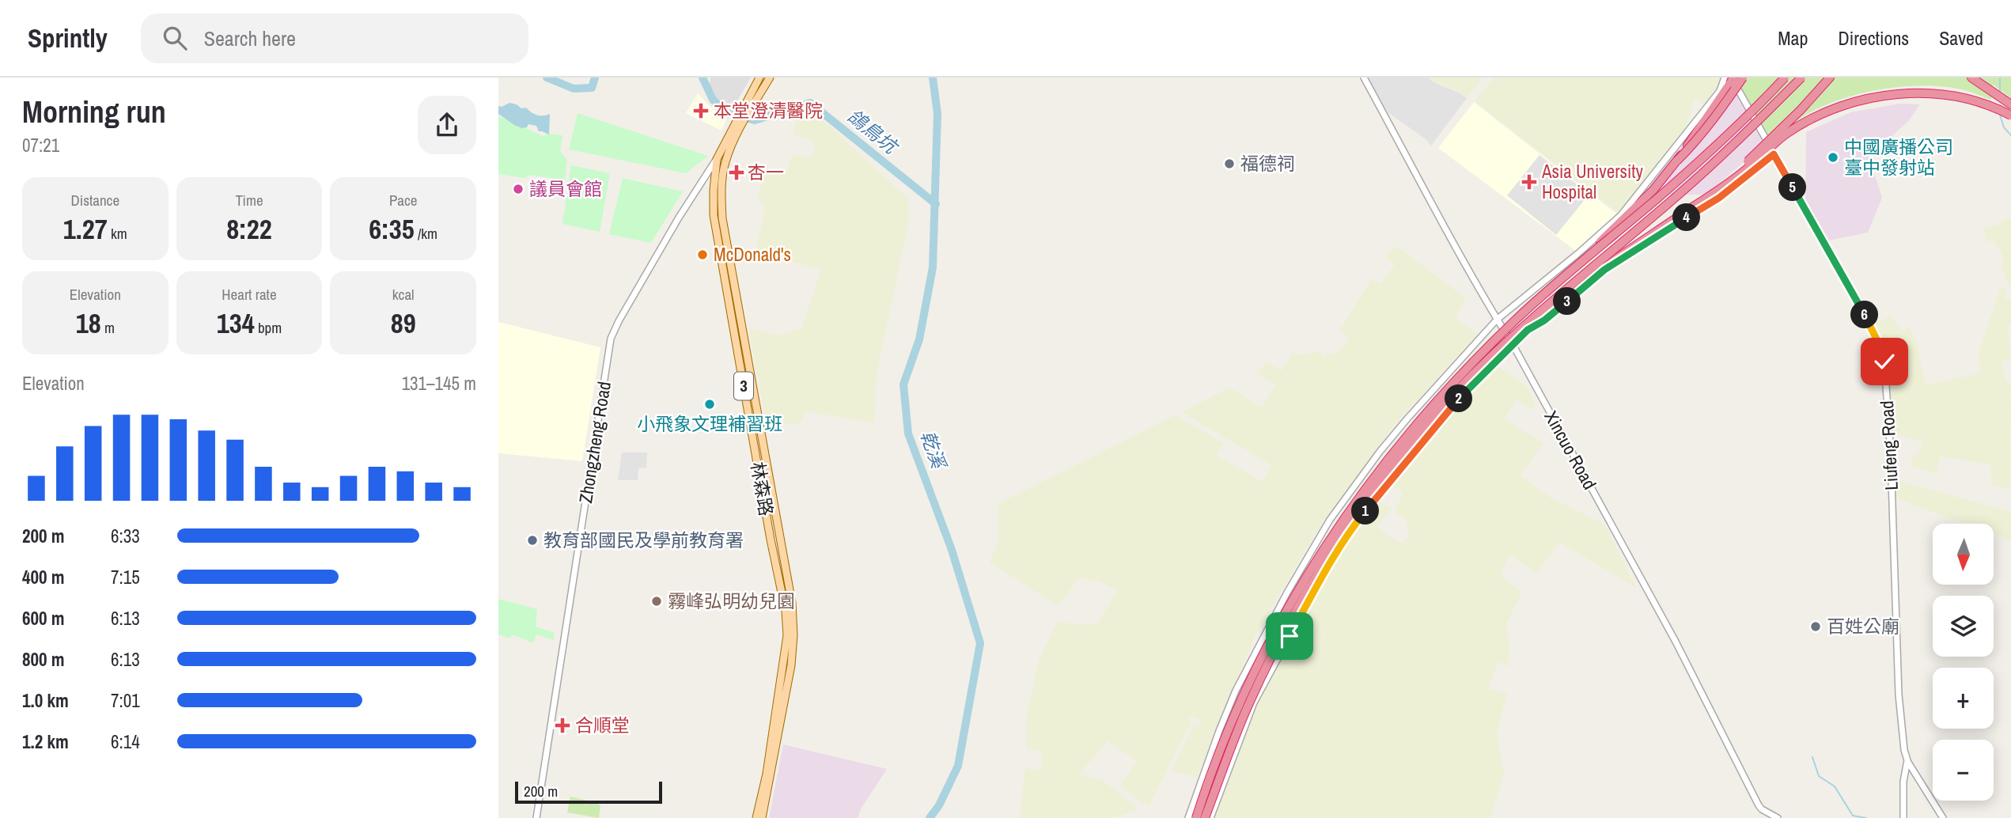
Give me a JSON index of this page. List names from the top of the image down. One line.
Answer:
{"streets":{"main road":["3","林森路"],"street":["Zhongzheng Road","Liufeng Road","Xincuo Road"]},"crossings":[["3","Zhongzheng Road"],["3","林森路"],["Zhongzheng Road","林森路"]],"water":["鴿鳥坑","乾溪"],"places":{"health":["本堂澄清醫院","杏一","Asia University Hospital","合順堂"],"other":["中國廣播公司 臺中發射站","福德祠","議員會館","McDonald's","小飛象文理補習班","教育部國民及學前教育署","霧峰弘明幼兒園","百姓公廟"]},"scale_bar":"200 m","north":"bottom","page":{"header":"Sprintly","search":"Search here","nav":["Map","Directions","Saved"],"heading":["Morning run","07:21"],"stats":[["Distance","1.27 km"],["Time","8:22"],["Pace","6:35 /km"],["Elevation","18 m"],["Heart rate","134 bpm"],["kcal","89"]],"pins":["5","4","3","6","2","1"],"chart":["Elevation","131–145 m"],"list":[{"name":"200 m","note":"6:33"},{"name":"400 m","note":"7:15"},{"name":"600 m","note":"6:13"},{"name":"800 m","note":"6:13"},{"name":"1.0 km","note":"7:01"},{"name":"1.2 km","note":"6:14"}],"map_buttons":["+","−"],"scale":"200 m"}}
